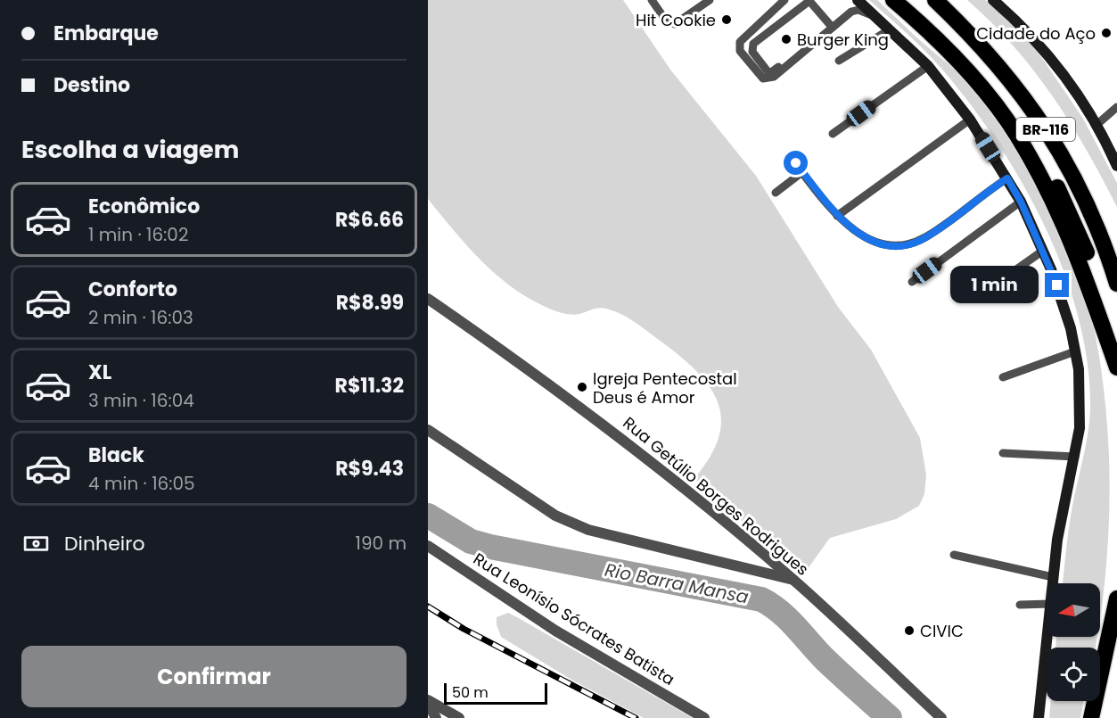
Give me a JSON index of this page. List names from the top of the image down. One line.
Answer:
{"streets":{"highway":["BR-116"],"street":["Rua Getúlio Borges Rodrigues","Rua Leonísio Sócrates Batista"]},"water":["Rio Barra Mansa"],"places":["Hit Cookie","Cidade do Aço","Burger King","Igreja Pentecostal Deus é Amor","CIVIC"],"scale_bar":"50 m","north":"left","page":{"banner":["Embarque","Destino"],"heading":"Escolha a viagem","list":[{"name":"Econômico","note":"1 min · 16:02","value":"R$6.66"},{"name":"Conforto","note":"2 min · 16:03","value":"R$8.99"},{"name":"XL","note":"3 min · 16:04","value":"R$11.32"},{"name":"Black","note":"4 min · 16:05","value":"R$9.43"}],"bubble":"1 min","pay":["Dinheiro","190 m"],"buttons":"Confirmar","scale":"50 m"}}
